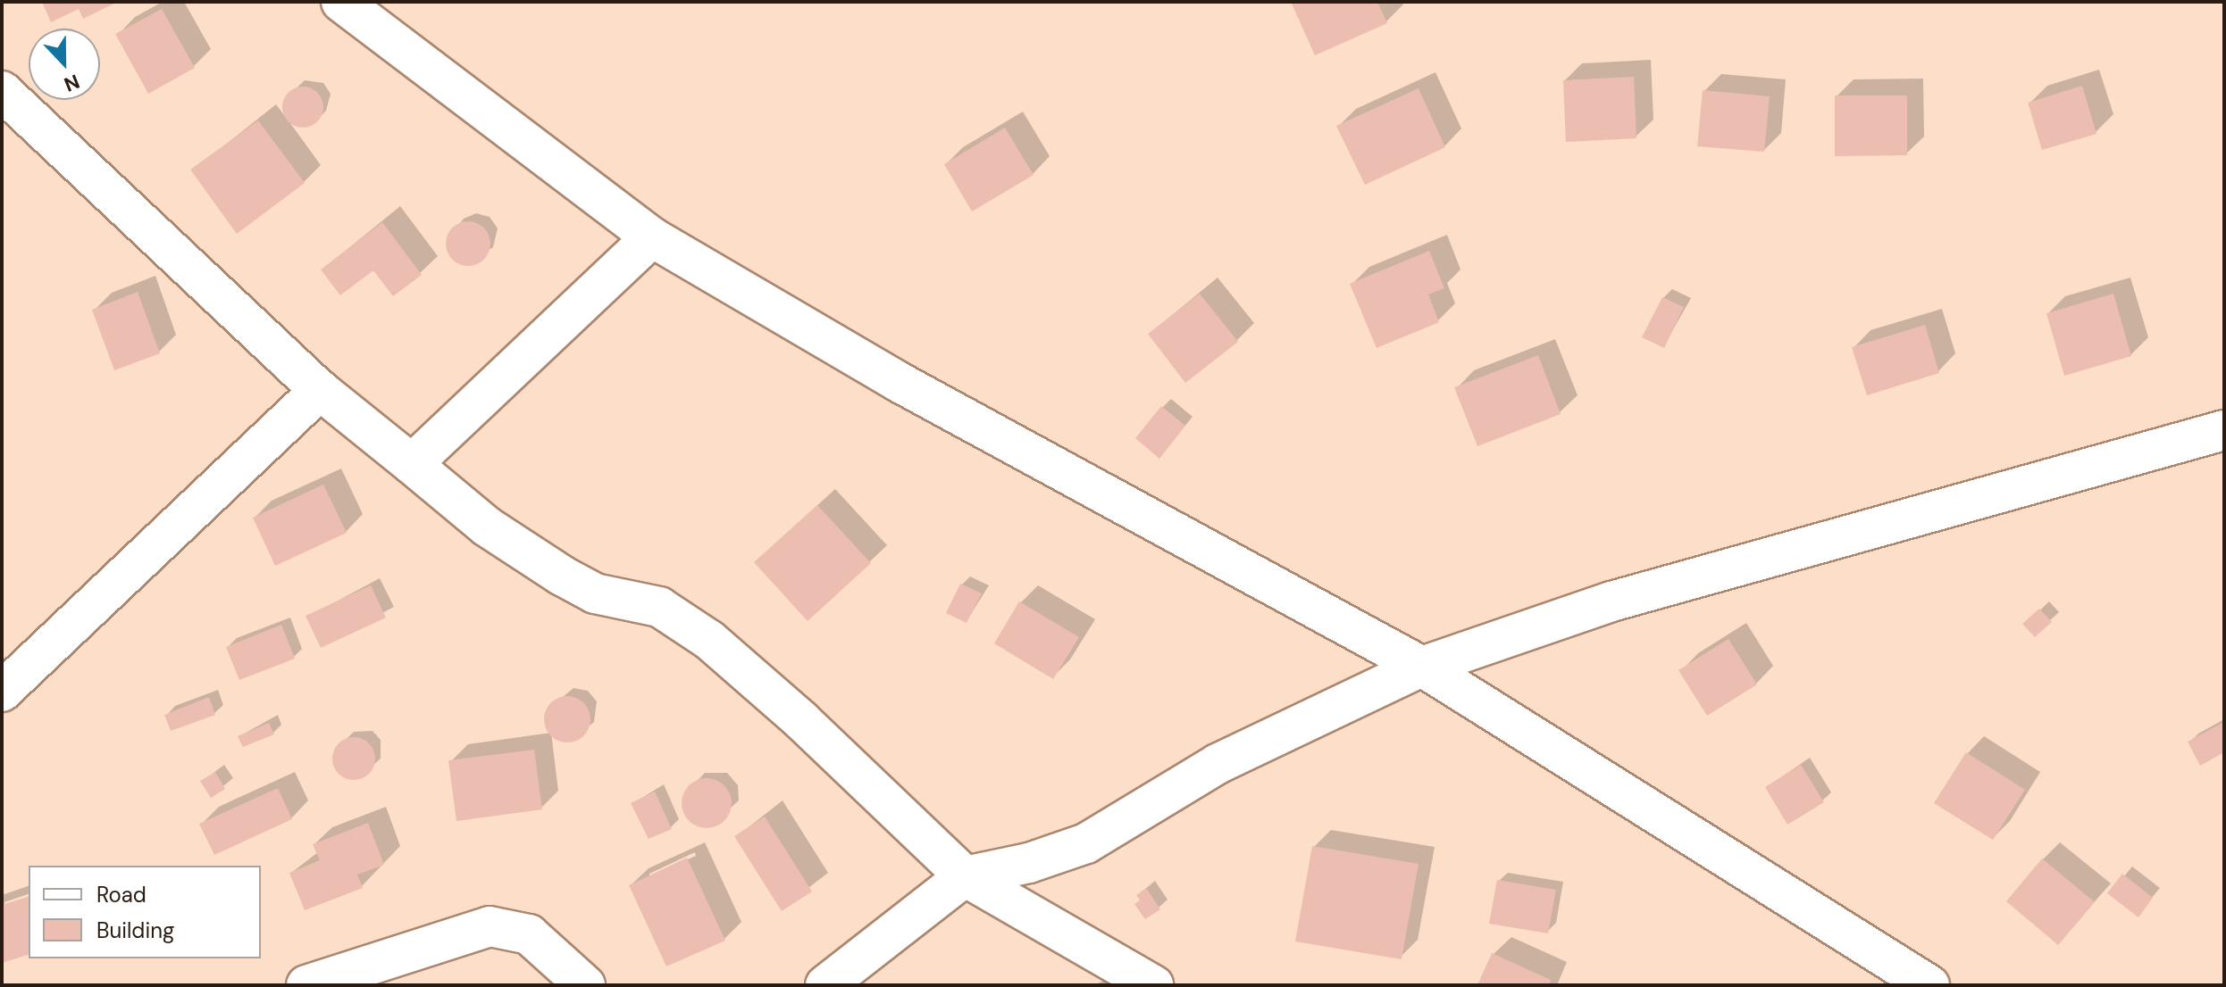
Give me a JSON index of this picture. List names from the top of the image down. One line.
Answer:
{"legend":["Road","Building"],"north":"bottom"}
